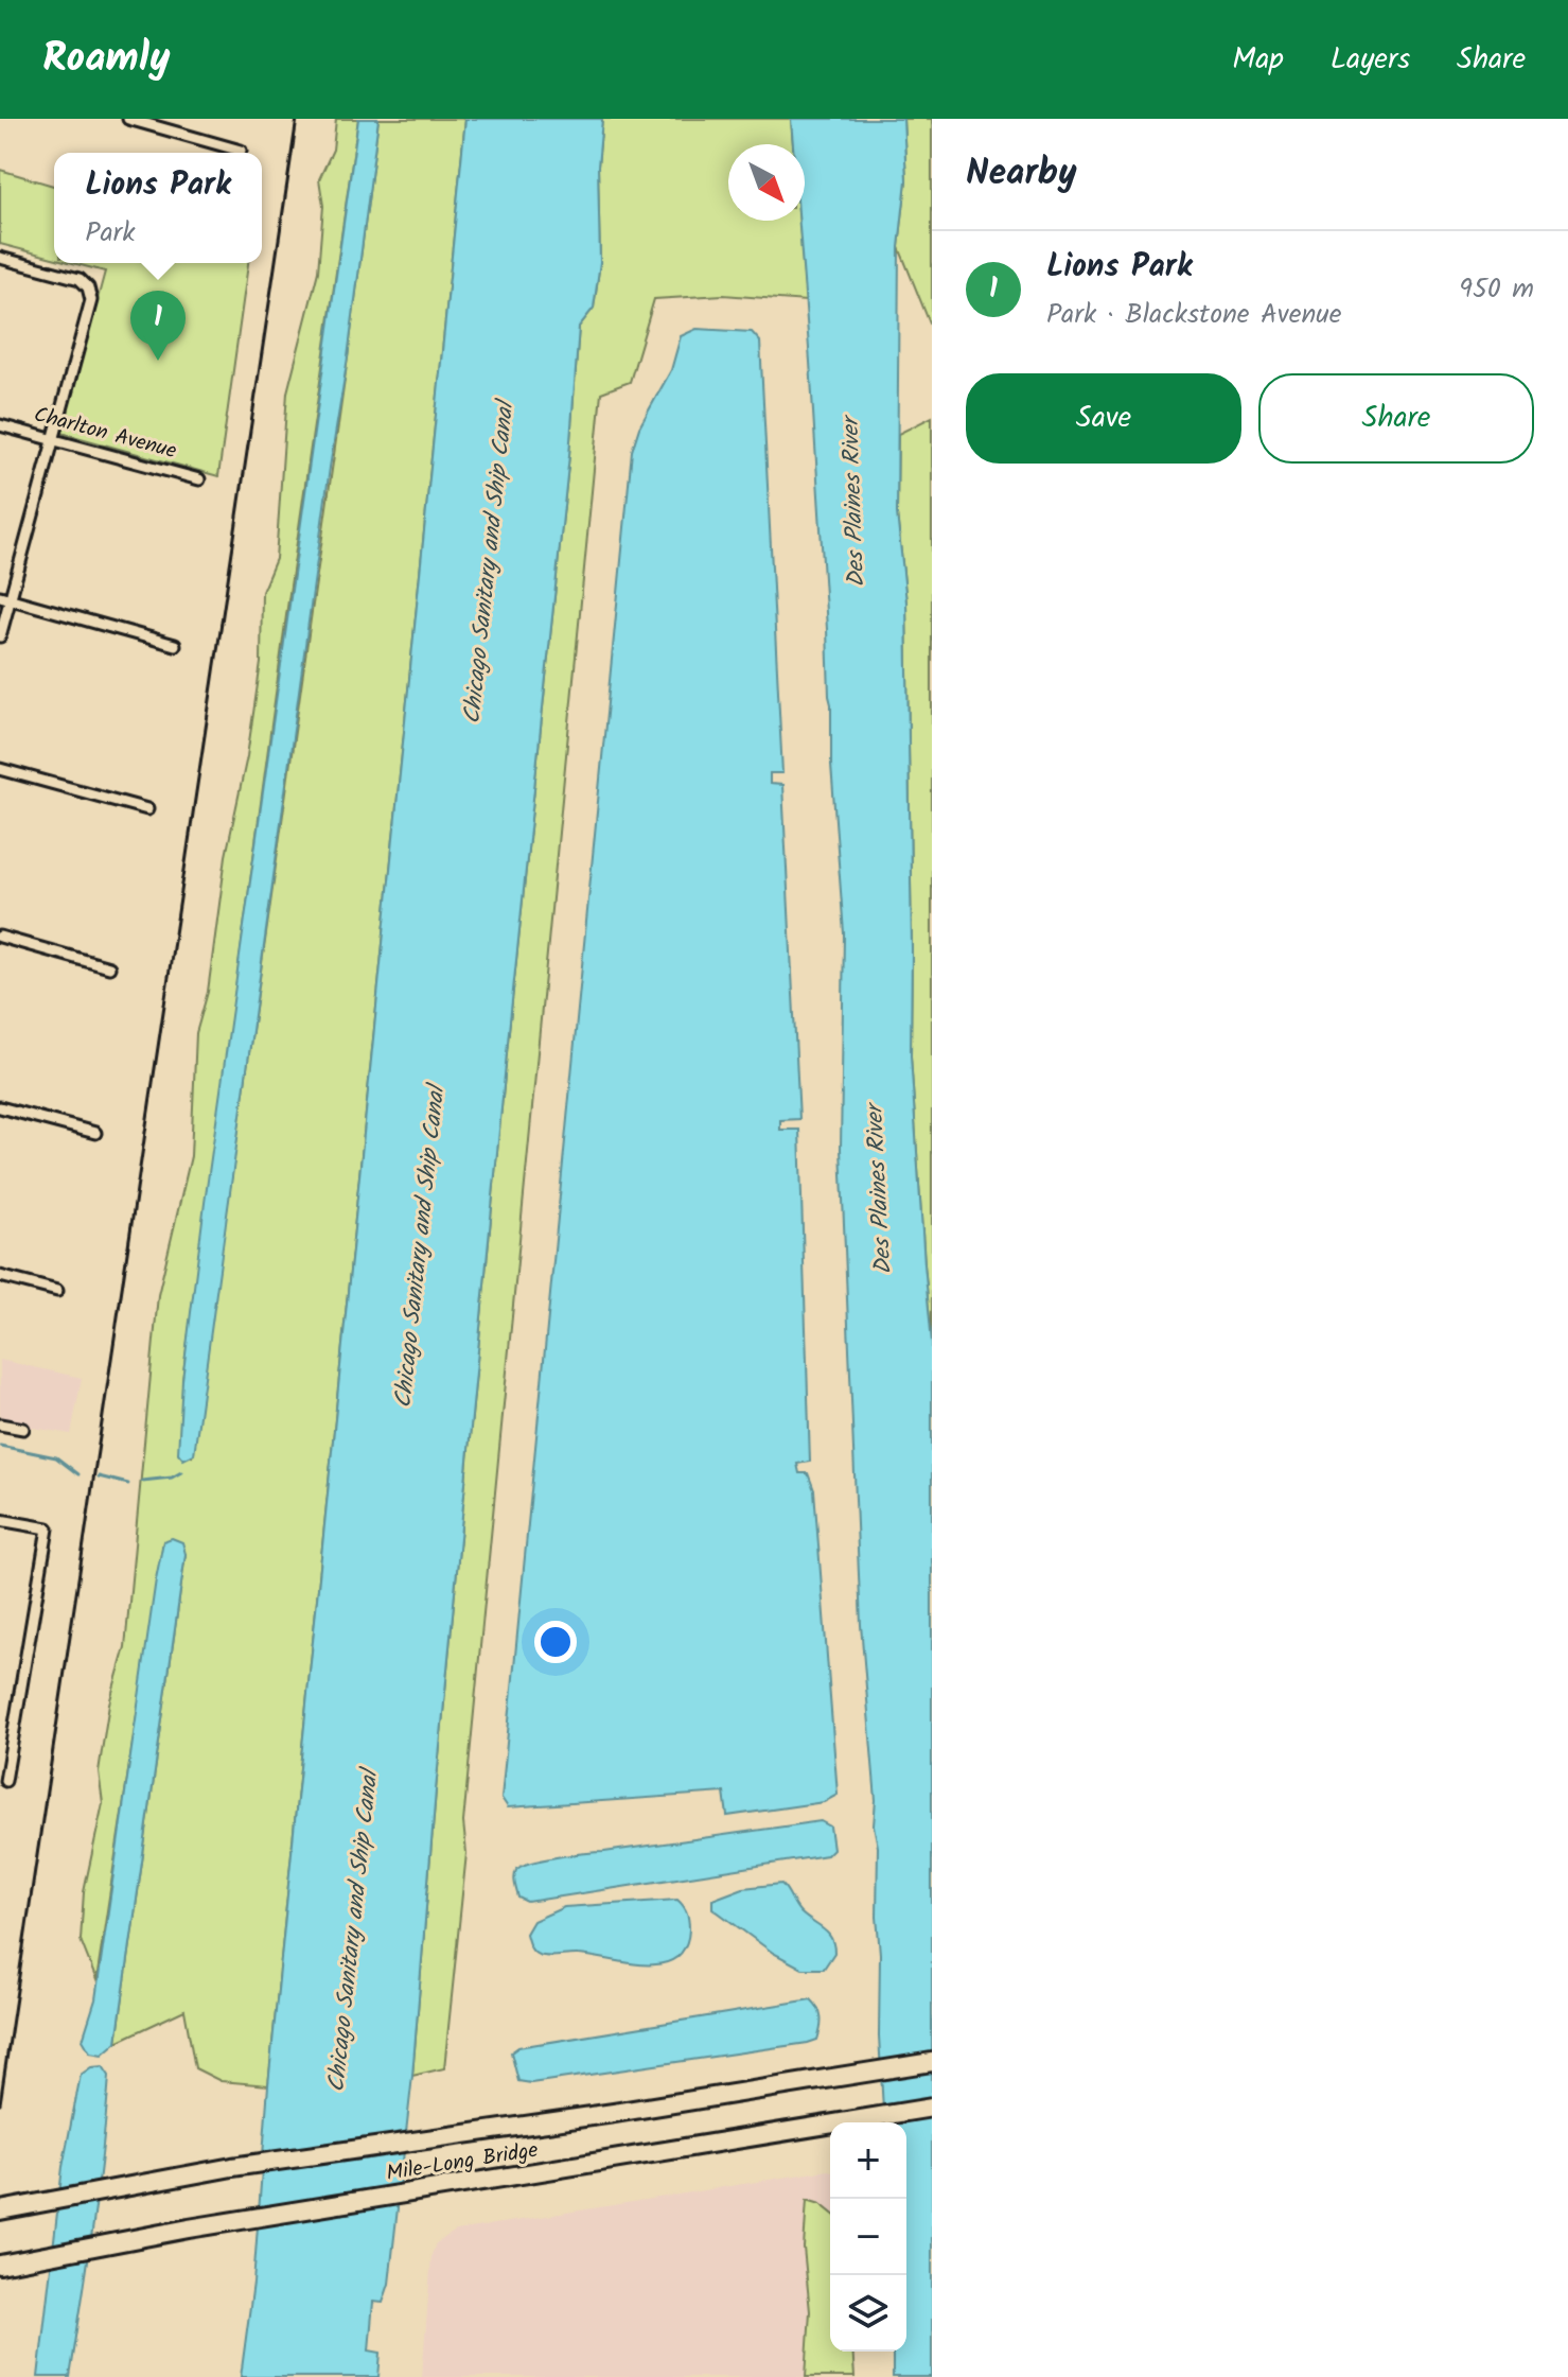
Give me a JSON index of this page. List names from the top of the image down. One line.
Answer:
{"streets":{"highway":["Mile-Long Bridge"],"street":["Charlton Avenue"]},"water":["Des Plaines River","Chicago Sanitary and Ship Canal"],"north":"bottom right","page":{"header":"Roamly","nav":["Map","Layers","Share"],"heading":"Nearby","popup":["Lions Park","Park"],"list":[{"mark":"1","name":"Lions Park","note":"Park · Blackstone Avenue","value":"950 m"}],"pins":"1","buttons":["Save","Share"],"map_buttons":["+","−"]}}
